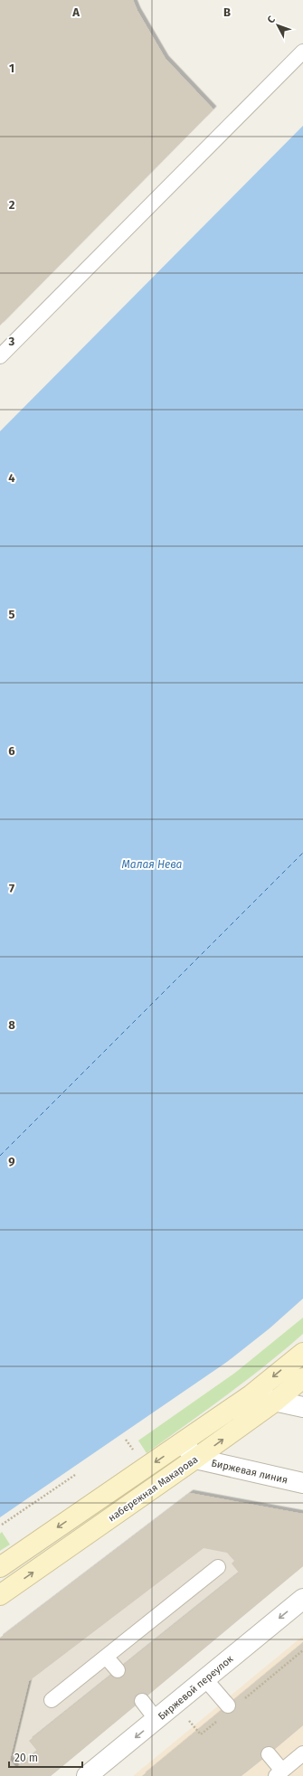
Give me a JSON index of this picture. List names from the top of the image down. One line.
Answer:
{"streets":{"main road":["набережная Макарова"],"street":["Биржевая линия","Биржевой переулок"]},"crossings":[["Биржевая линия","набережная Макарова"]],"one_way":["Биржевой переулок"],"water":["Малая Нева"],"scale_bar":"20 m","north":"top left","grid":{"columns":["A","B"],"rows":["1","2","3","4","5","6","7","8","9"]}}
